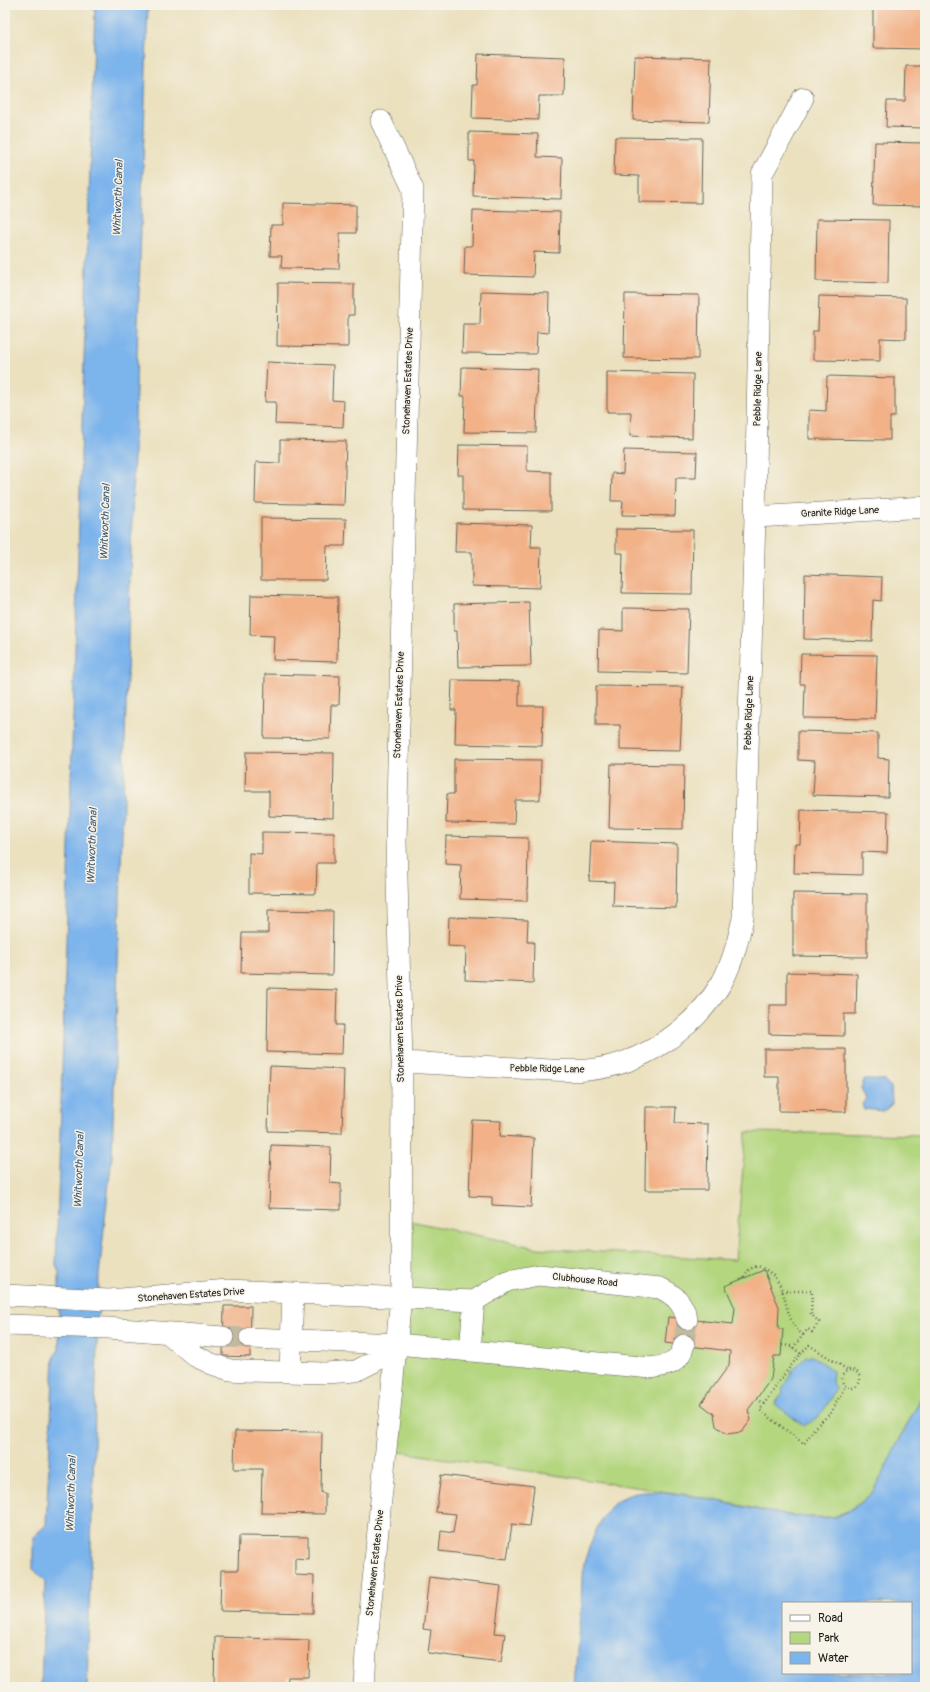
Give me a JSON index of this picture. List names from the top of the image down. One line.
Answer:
{"streets":{"street":["Stonehaven Estates Drive","Pebble Ridge Lane","Granite Ridge Lane","Clubhouse Road"]},"crossings":[["Stonehaven Estates Drive","Pebble Ridge Lane"],["Pebble Ridge Lane","Granite Ridge Lane"]],"water":["Whitworth Canal"],"legend":["Road","Park","Water"]}
